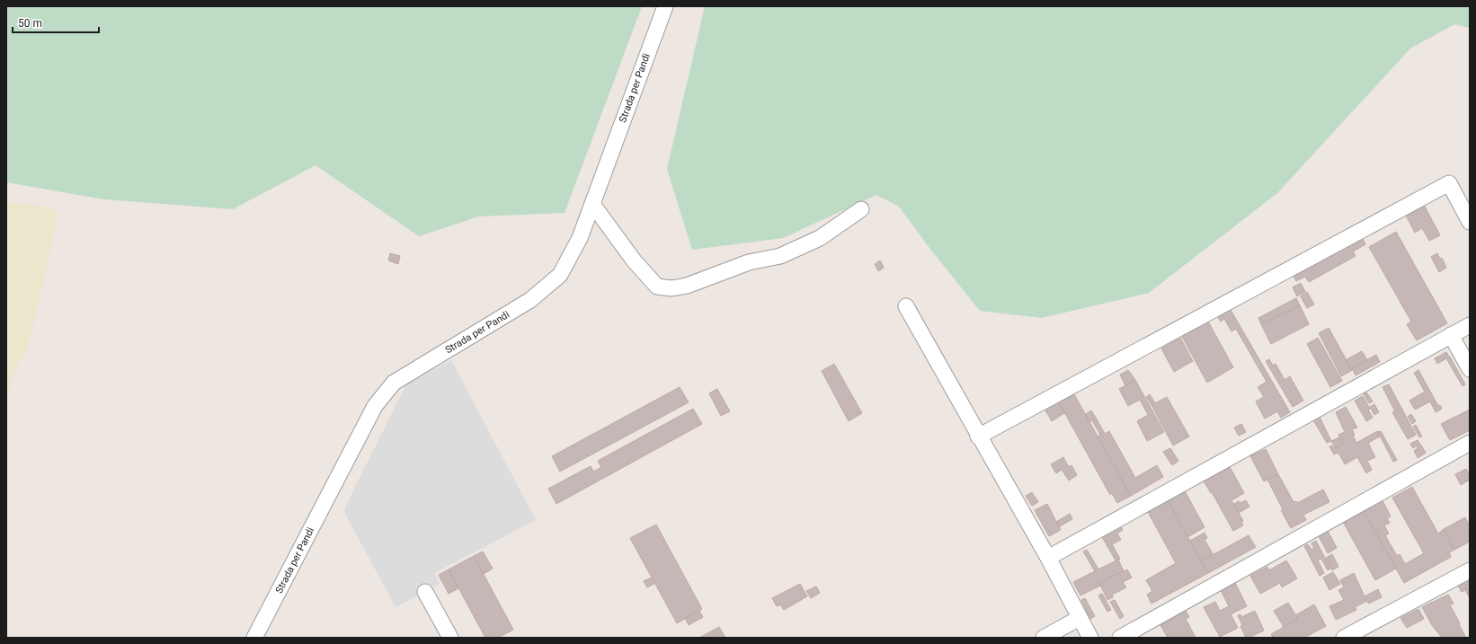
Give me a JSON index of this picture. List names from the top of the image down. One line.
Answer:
{"streets":{"street":["Strada per Pandi"]},"scale_bar":"50 m"}
